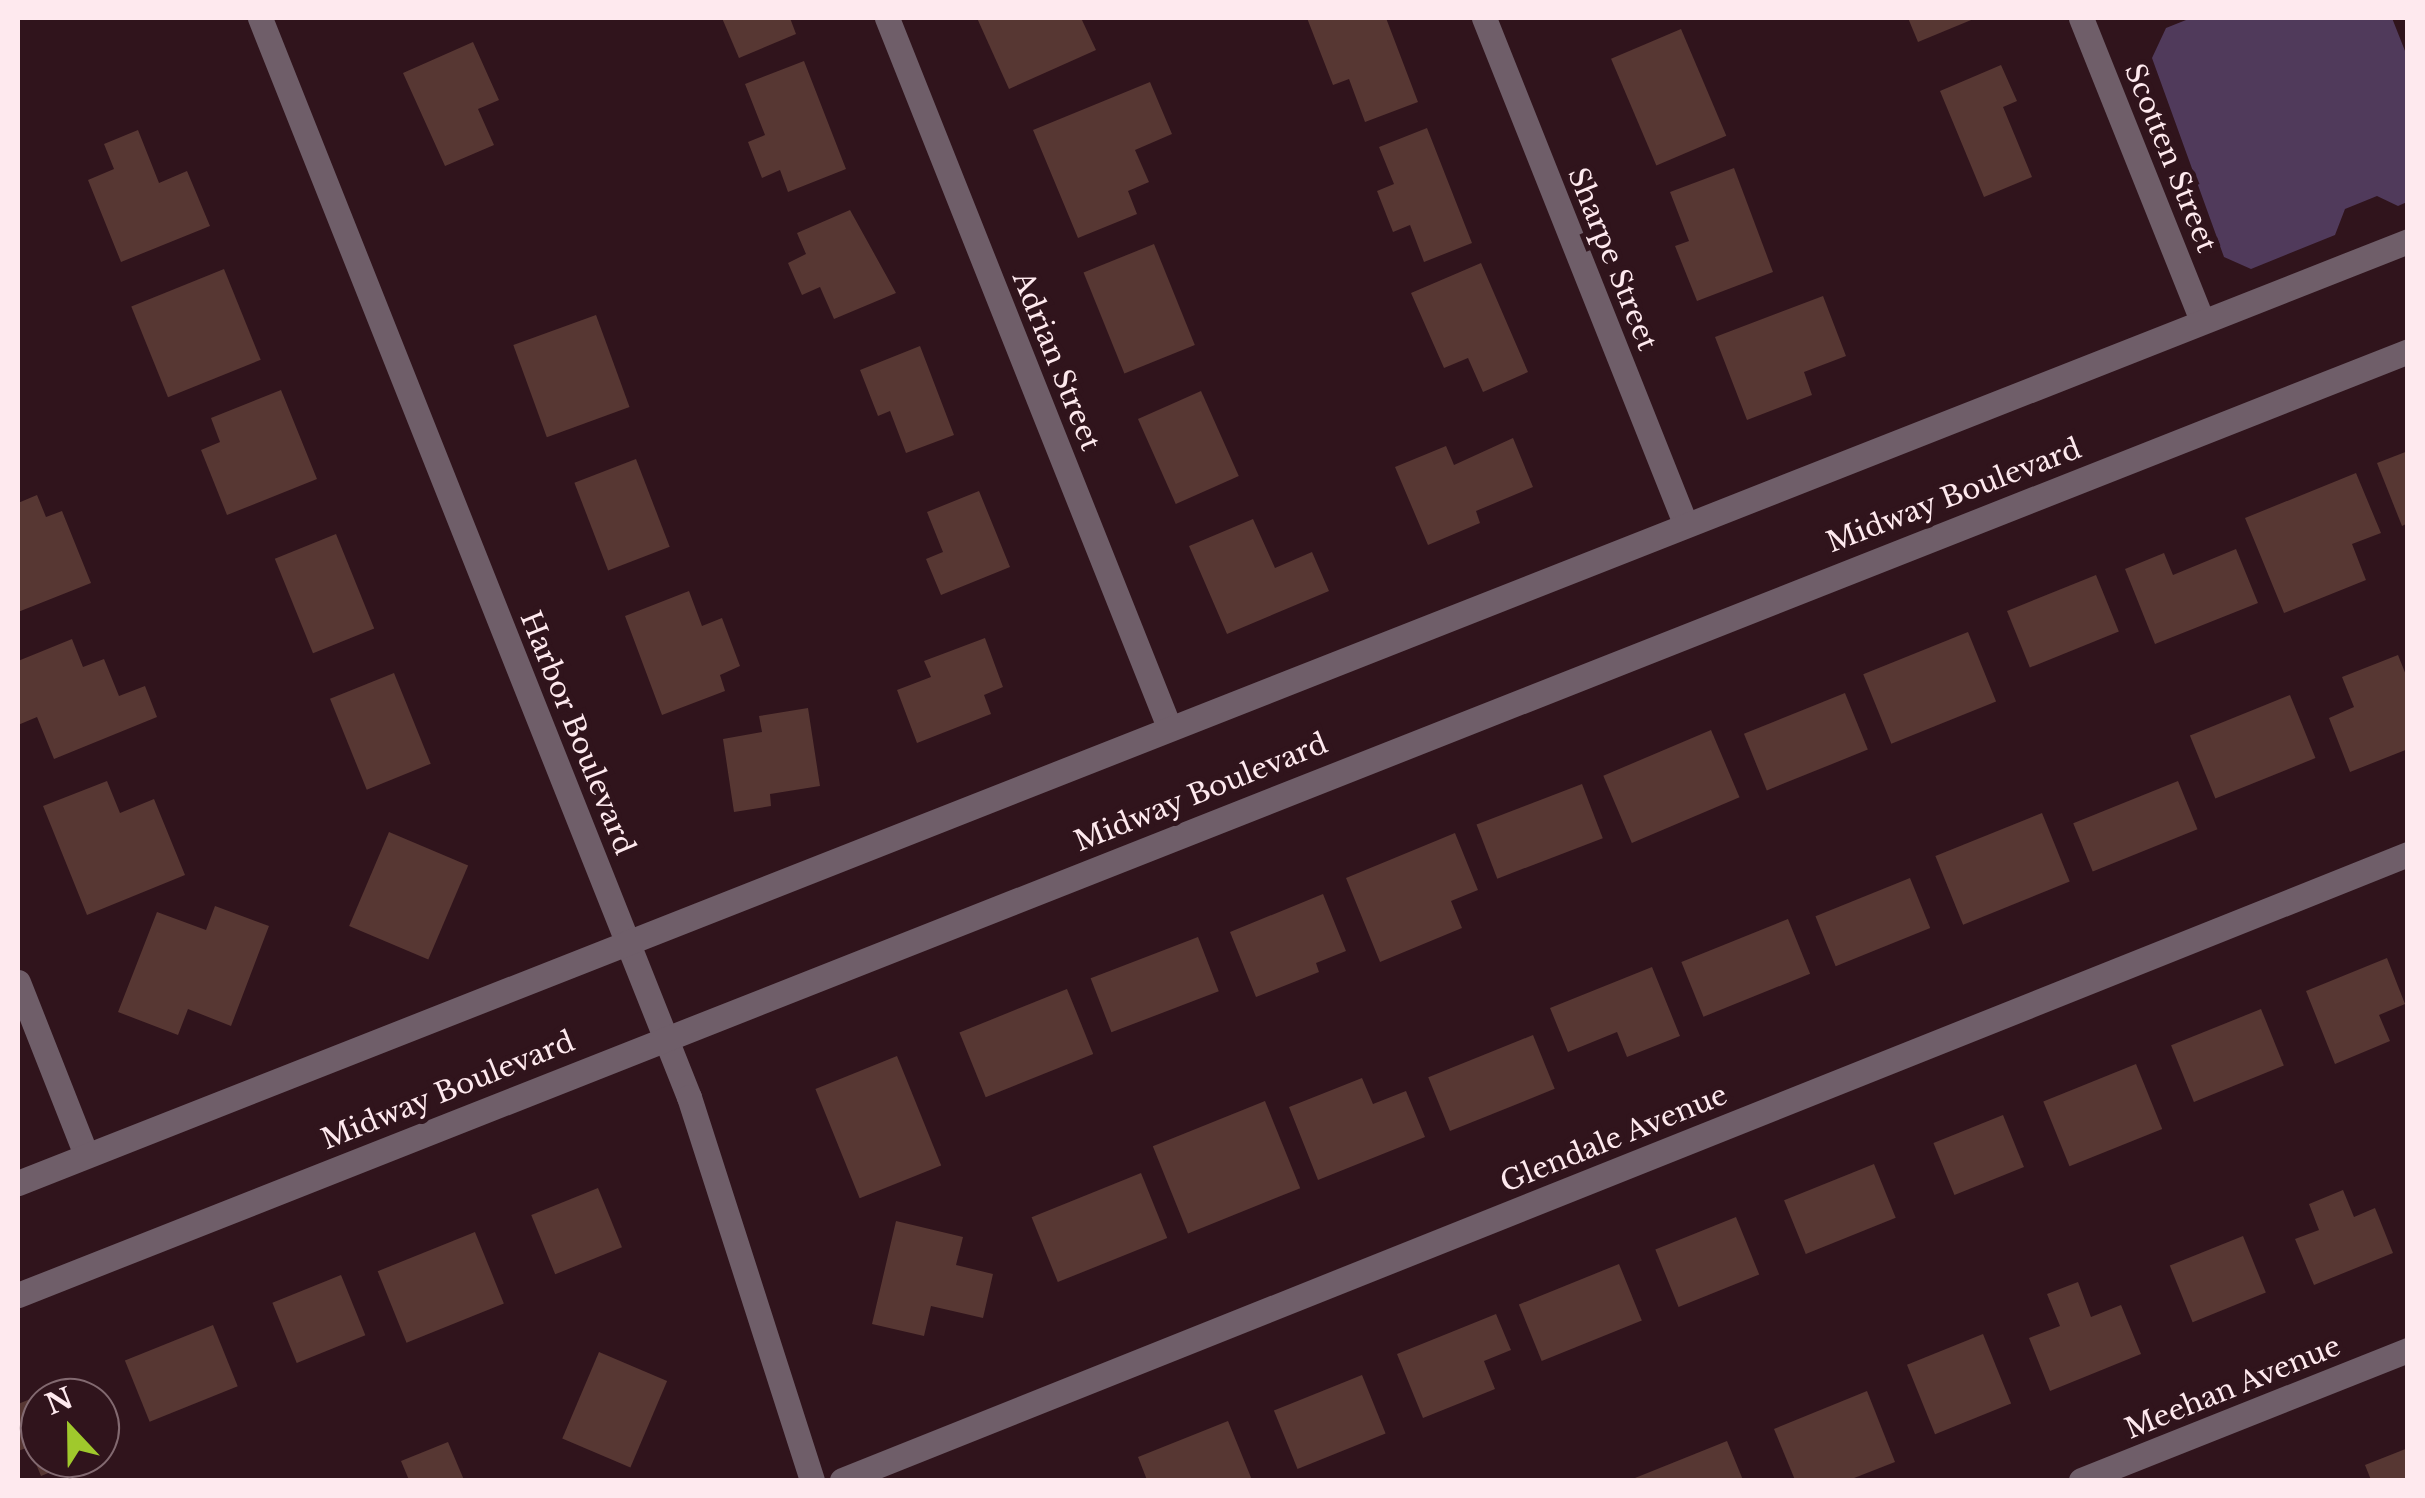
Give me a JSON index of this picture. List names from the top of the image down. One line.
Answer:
{"streets":{"street":["Scotten Street","Sharpe Street","Adrian Street","Midway Boulevard","Harbor Boulevard","Glendale Avenue","Meehan Avenue"]},"crossings":[["Midway Boulevard","Harbor Boulevard"]],"north":"top"}
